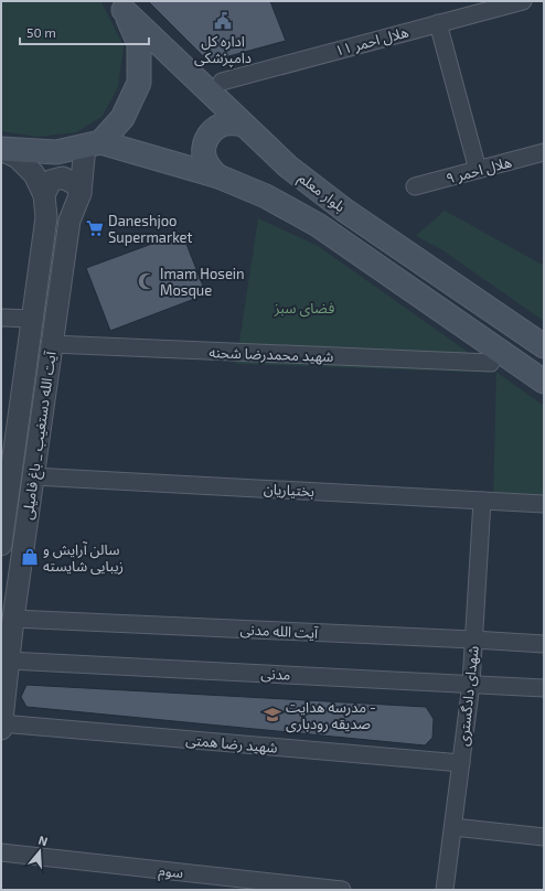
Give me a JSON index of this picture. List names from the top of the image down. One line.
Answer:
{"streets":{"main road":["بلوار معلم"],"street":["هلال احمر ۱۱","هلال احمر ۹","شهید محمدرضا شحنه","آیت الله دستغیب _ باغ فامیلی","بختیاریان","آیت الله مدنی","مدنی","شهدای دادگستری","شهید رضا همتی","سوم"]},"crossings":[["بلوار معلم","آیت الله دستغیب _ باغ فامیلی"],["شهید محمدرضا شحنه","آیت الله دستغیب _ باغ فامیلی"],["آیت الله دستغیب _ باغ فامیلی","بختیاریان"],["آیت الله دستغیب _ باغ فامیلی","آیت الله مدنی"],["آیت الله دستغیب _ باغ فامیلی","مدنی"],["آیت الله دستغیب _ باغ فامیلی","شهید رضا همتی"],["بختیاریان","شهدای دادگستری"],["آیت الله مدنی","شهدای دادگستری"],["مدنی","شهدای دادگستری"],["شهدای دادگستری","شهید رضا همتی"]],"parks":["فضای سبز"],"places":{"public building":["اداره کل دامپزشکی"],"supermarket":["Daneshjoo Supermarket"],"mosque":["Imam Hosein Mosque"],"shop":["سالن آرایش و زیبایی شایسته"],"school or university":["مدرسه هدایت - صدیقه رودباری"]},"scale_bar":"50 m","north":"top"}
